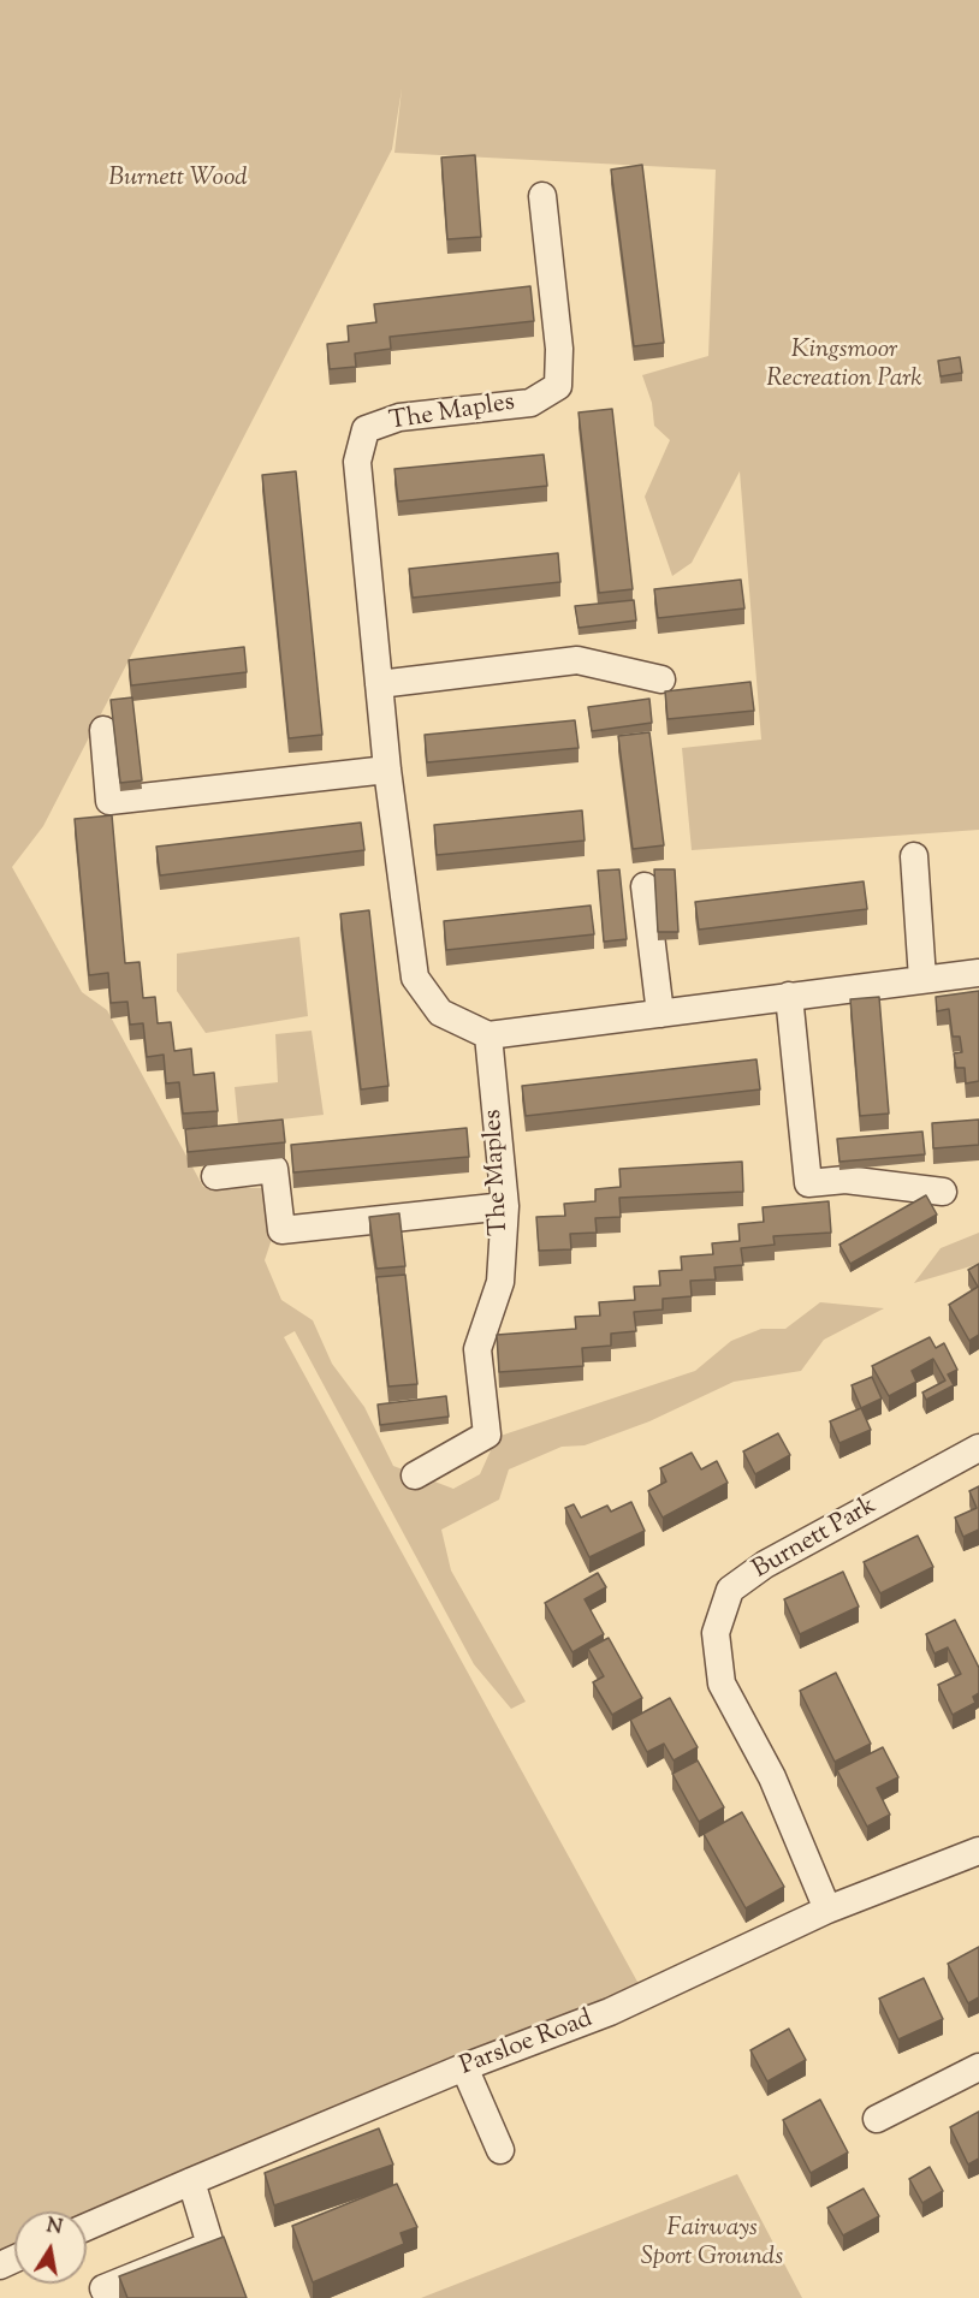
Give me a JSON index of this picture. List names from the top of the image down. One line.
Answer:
{"streets":{"street":["The Maples","Burnett Park","Parsloe Road"]},"crossings":[["Burnett Park","Parsloe Road"]],"parks":["Burnett Wood","Kingsmoor Recreation Park","Fairways Sport Grounds"],"north":"top"}
